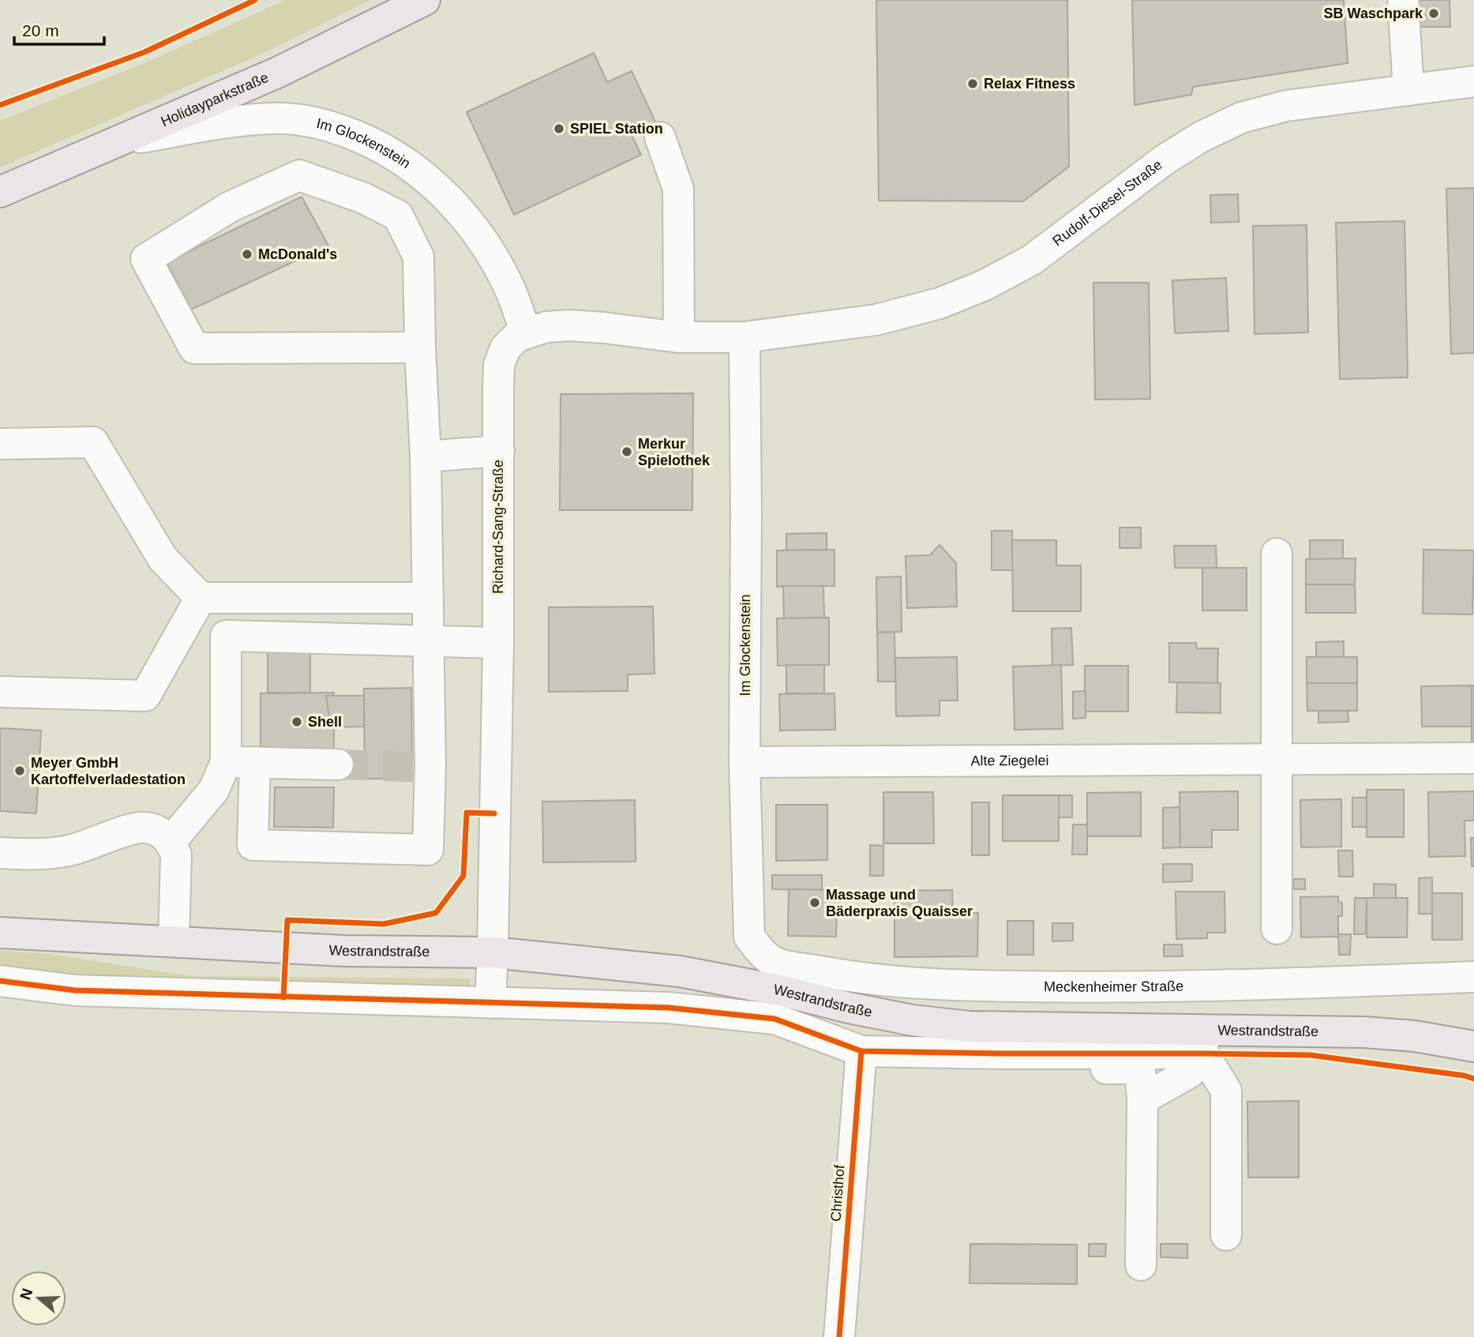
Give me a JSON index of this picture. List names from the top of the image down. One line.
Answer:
{"streets":{"main road":["Holidayparkstraße","Westrandstraße"],"street":["Im Glockenstein","Rudolf-Diesel-Straße","Richard-Sang-Straße","Alte Ziegelei","Meckenheimer Straße","Christhof"]},"crossings":[["Holidayparkstraße","Im Glockenstein"],["Im Glockenstein","Rudolf-Diesel-Straße"],["Im Glockenstein","Richard-Sang-Straße"],["Im Glockenstein","Alte Ziegelei"],["Im Glockenstein","Meckenheimer Straße"],["Rudolf-Diesel-Straße","Richard-Sang-Straße"],["Richard-Sang-Straße","Westrandstraße"]],"places":["SB Waschpark","Relax Fitness","SPIEL Station","McDonald's","Merkur Spielothek","Shell","Meyer GmbH Kartoffelverladestation","Massage und Bäderpraxis Quaisser"],"scale_bar":"20 m","north":"left"}
